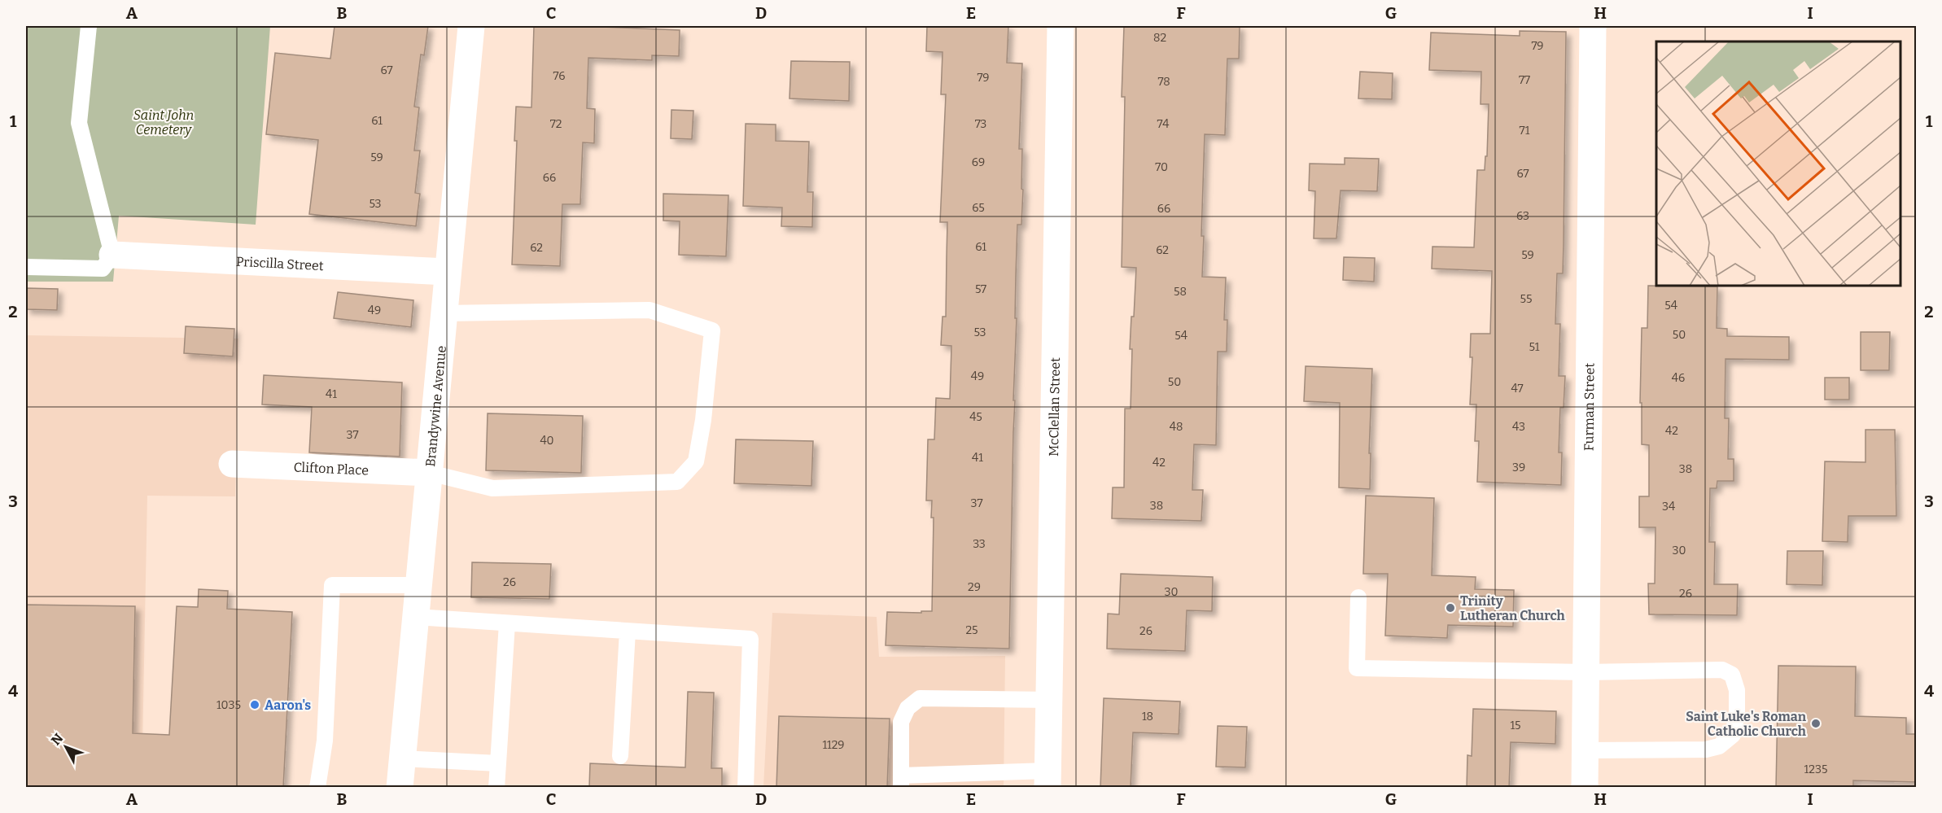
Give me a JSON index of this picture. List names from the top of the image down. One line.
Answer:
{"streets":{"street":["Priscilla Street","McClellan Street","Furman Street","Brandywine Avenue","Clifton Place"]},"crossings":[["Priscilla Street","Brandywine Avenue"],["Brandywine Avenue","Clifton Place"]],"parks":["Saint John Cemetery"],"places":["Trinity Lutheran Church","Aaron's","Saint Luke's Roman Catholic Church"],"house_numbers":["82","79","67","76","79","77","78","61","72","73","74","71","59","69","70","67","66","53","65","66","63","61","62","62","59","57","58","55","54","49","53","50","54","51","49","46","50","47","41","45","48","43","42","37","40","41","42","39","38","37","38","34","33","30","26","29","30","26","25","26","1035","18","15","1129","1235"],"north":"top left","grid":{"columns":["A","B","C","D","E","F","G","H","I"],"rows":["1","2","3","4"]}}
